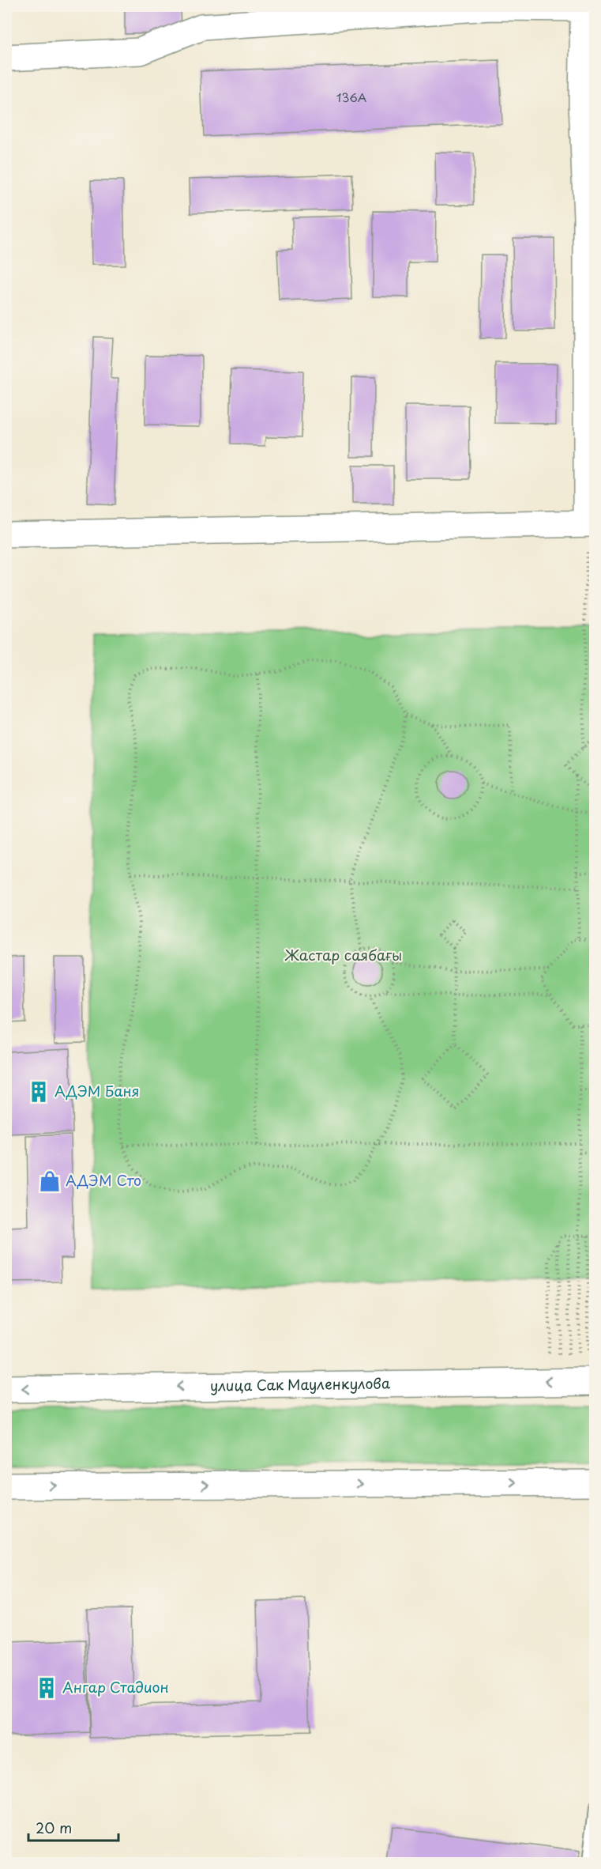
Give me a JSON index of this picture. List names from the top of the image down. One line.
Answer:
{"streets":{"street":["улица Сак Мауленкулова"]},"parks":["Жастар саябағы"],"places":{"building":["АДЭМ Баня","Ангар Стадион"],"shop":["АДЭМ Сто"]},"house_numbers":["136А"],"scale_bar":"20 m"}
